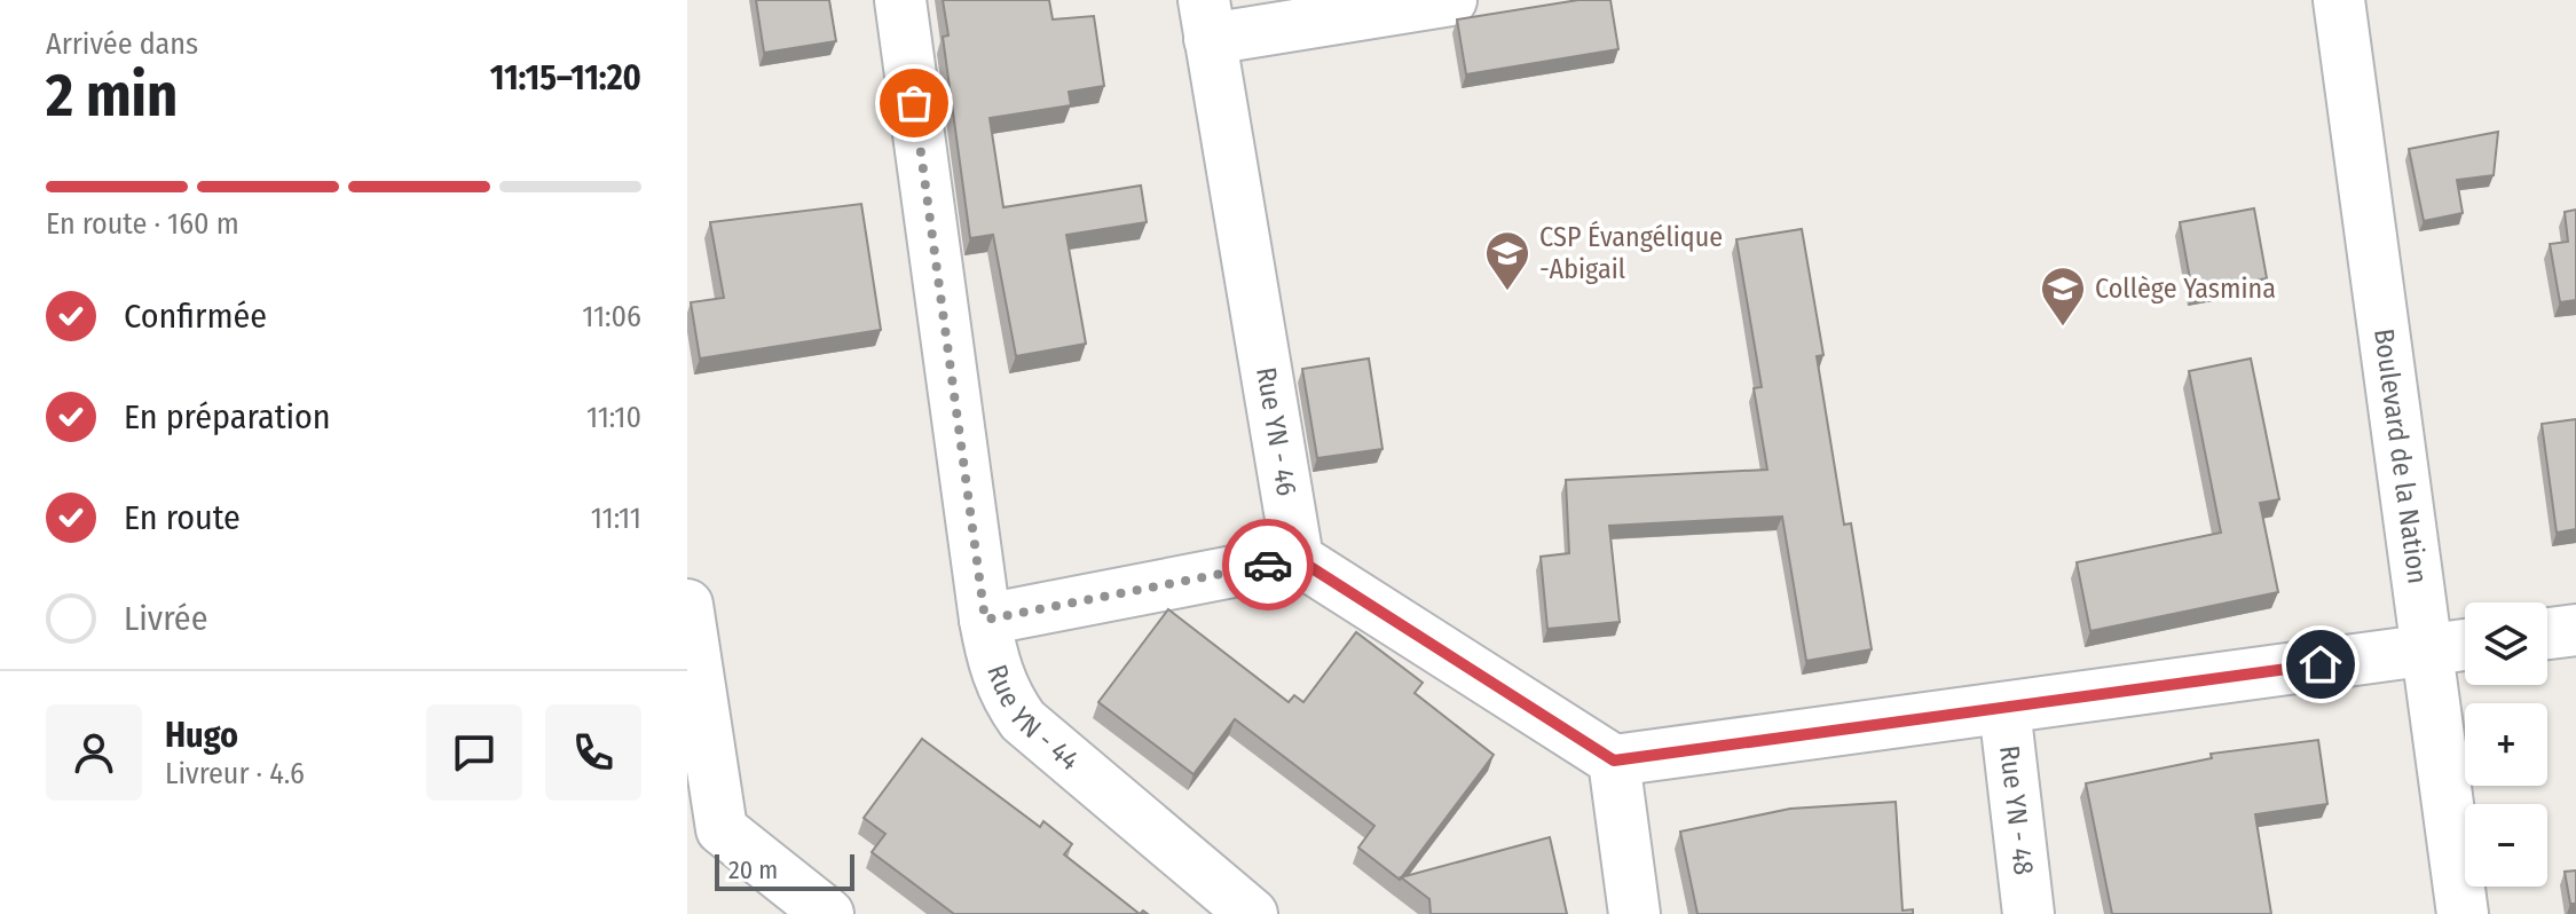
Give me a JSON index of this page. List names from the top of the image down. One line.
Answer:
{"streets":{"street":["Rue YN - 46","Boulevard de la Nation","Rue YN - 44","Rue YN - 48"]},"places":{"school or university":["CSP Évangélique -Abigail","Collège Yasmina"]},"scale_bar":"20 m","page":{"heading":["2 min","Arrivée dans","11:15–11:20"],"panel":["Hugo","Livreur · 4.6"],"bar":"En route · 160 m","list":[["Confirmée","11:06"],["En préparation","11:10"],["En route","11:11"],"Livrée"],"map_buttons":["+","−"],"scale":"20 m"}}
